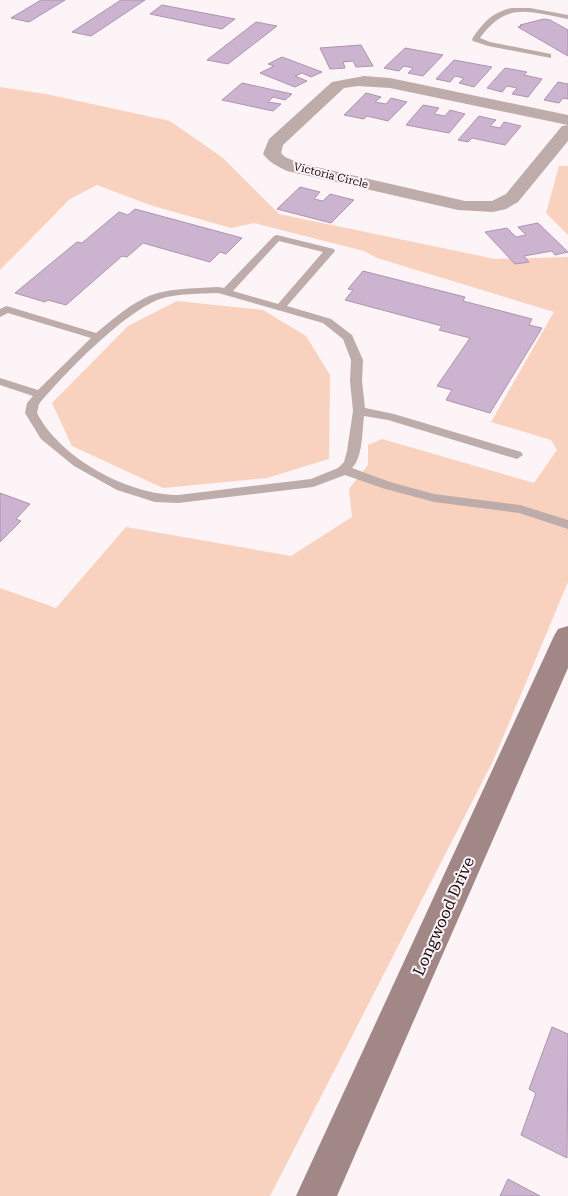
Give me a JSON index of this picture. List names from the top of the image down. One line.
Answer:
{"streets":{"main road":["Longwood Drive"],"street":["Victoria Circle"]}}
